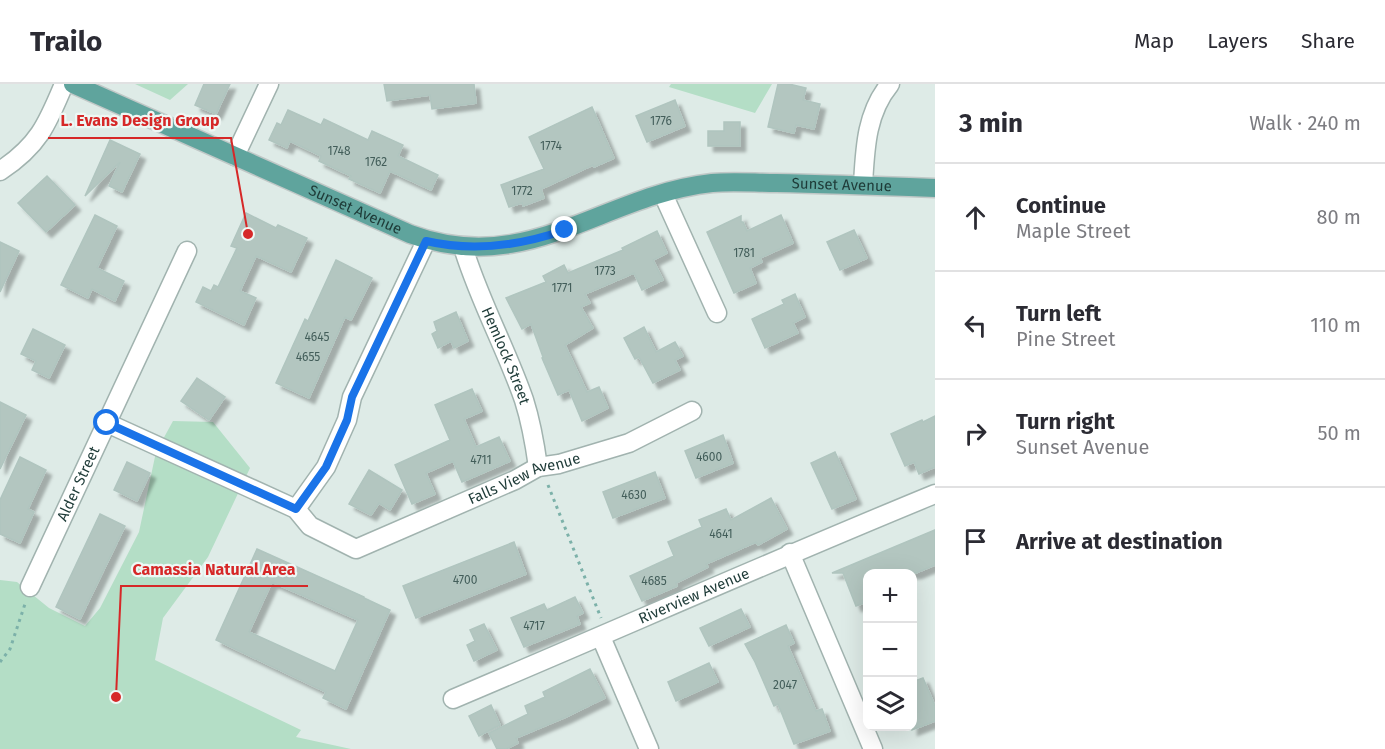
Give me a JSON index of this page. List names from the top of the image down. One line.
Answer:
{"streets":{"main road":["Sunset Avenue"],"street":["Hemlock Street","Falls View Avenue","Alder Street","Riverview Avenue"]},"crossings":[["Sunset Avenue","Hemlock Street"],["Hemlock Street","Falls View Avenue"]],"places":["L. Evans Design Group","Camassia Natural Area"],"house_numbers":["1776","1774","1748","1762","1772","1781","1773","1771","4645","4655","4600","4711","4630","4641","4700","4685","4717","2047"],"page":{"header":"Trailo","nav":["Map","Layers","Share"],"heading":["3 min","Walk · 240 m"],"list":[["Continue","Maple Street","80 m"],["Turn left","Pine Street","110 m"],["Turn right","Sunset Avenue","50 m"],"Arrive at destination"],"map_buttons":["+","−"]}}
